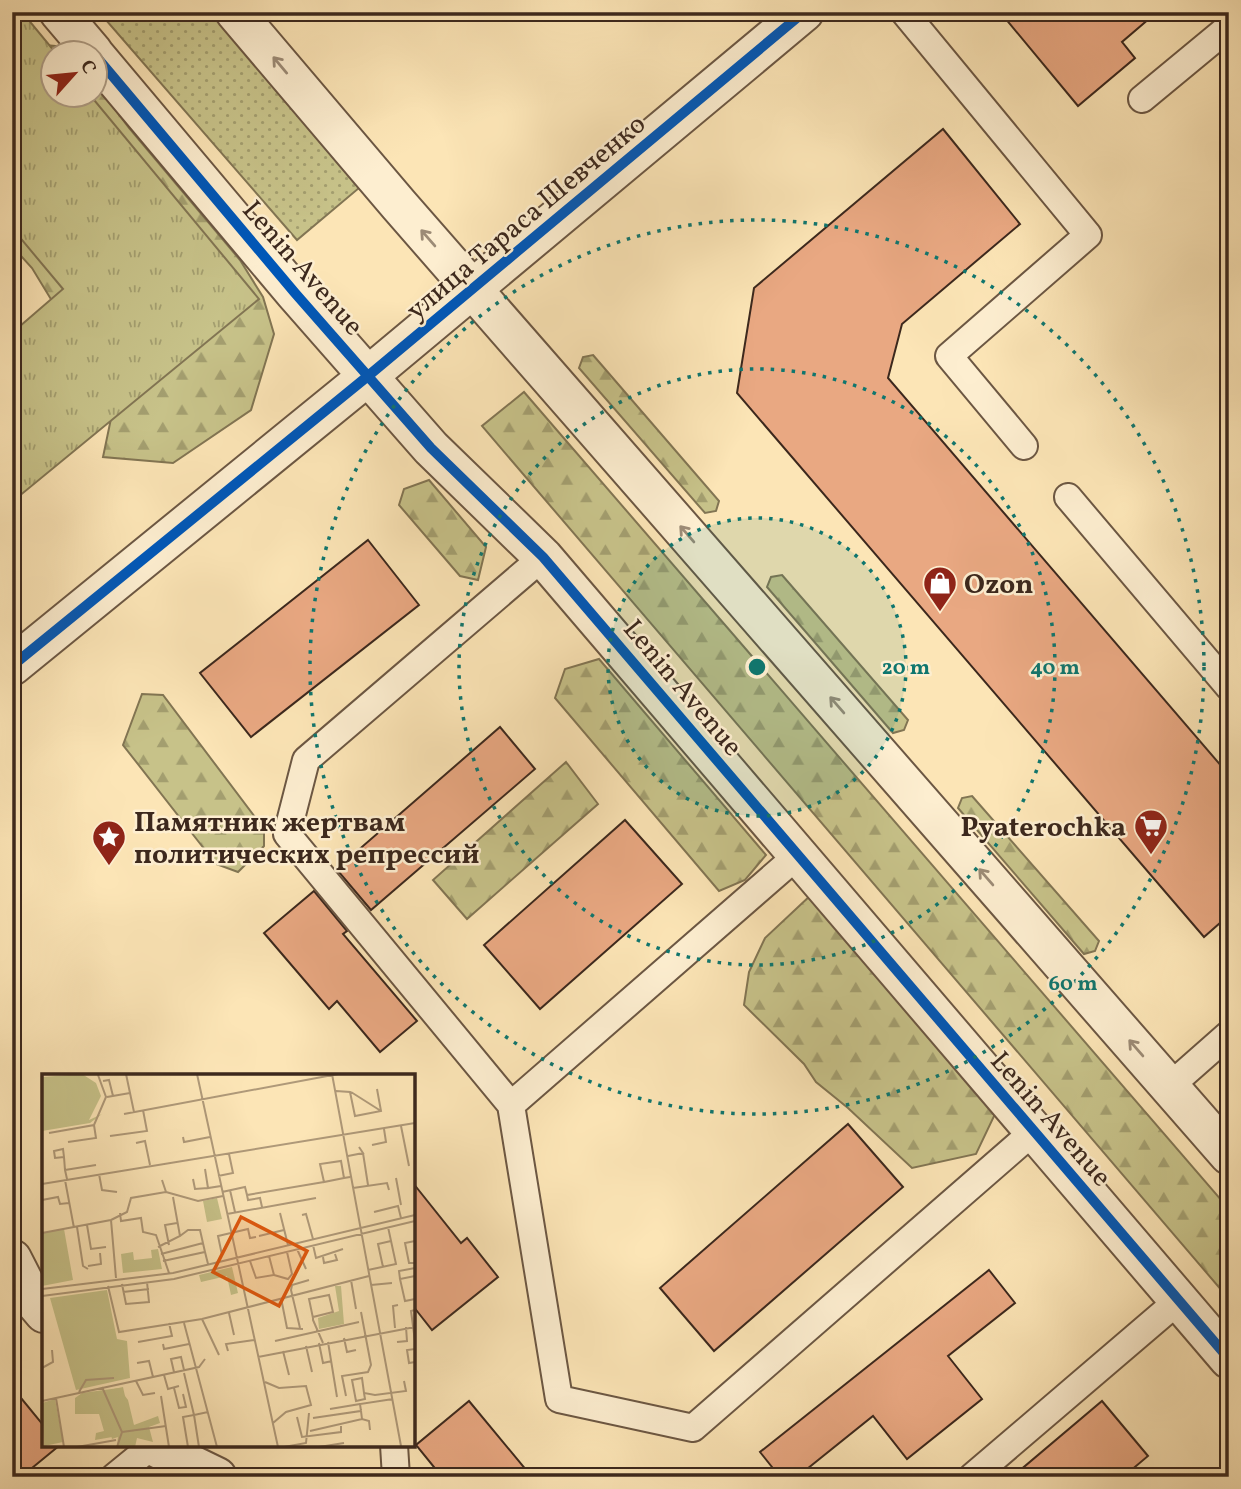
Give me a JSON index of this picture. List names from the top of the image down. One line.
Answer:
{"streets":{"street":["улица Тараса Шевченко","Lenin Avenue"]},"crossings":[["улица Тараса Шевченко","Lenin Avenue"]],"places":{"shop":["Ozon"],"supermarket":["Pyaterochka"],"place":["Памятник жертвам политических репрессий"]},"north":"top right","rings":["20 m","40 m","60 m"]}
